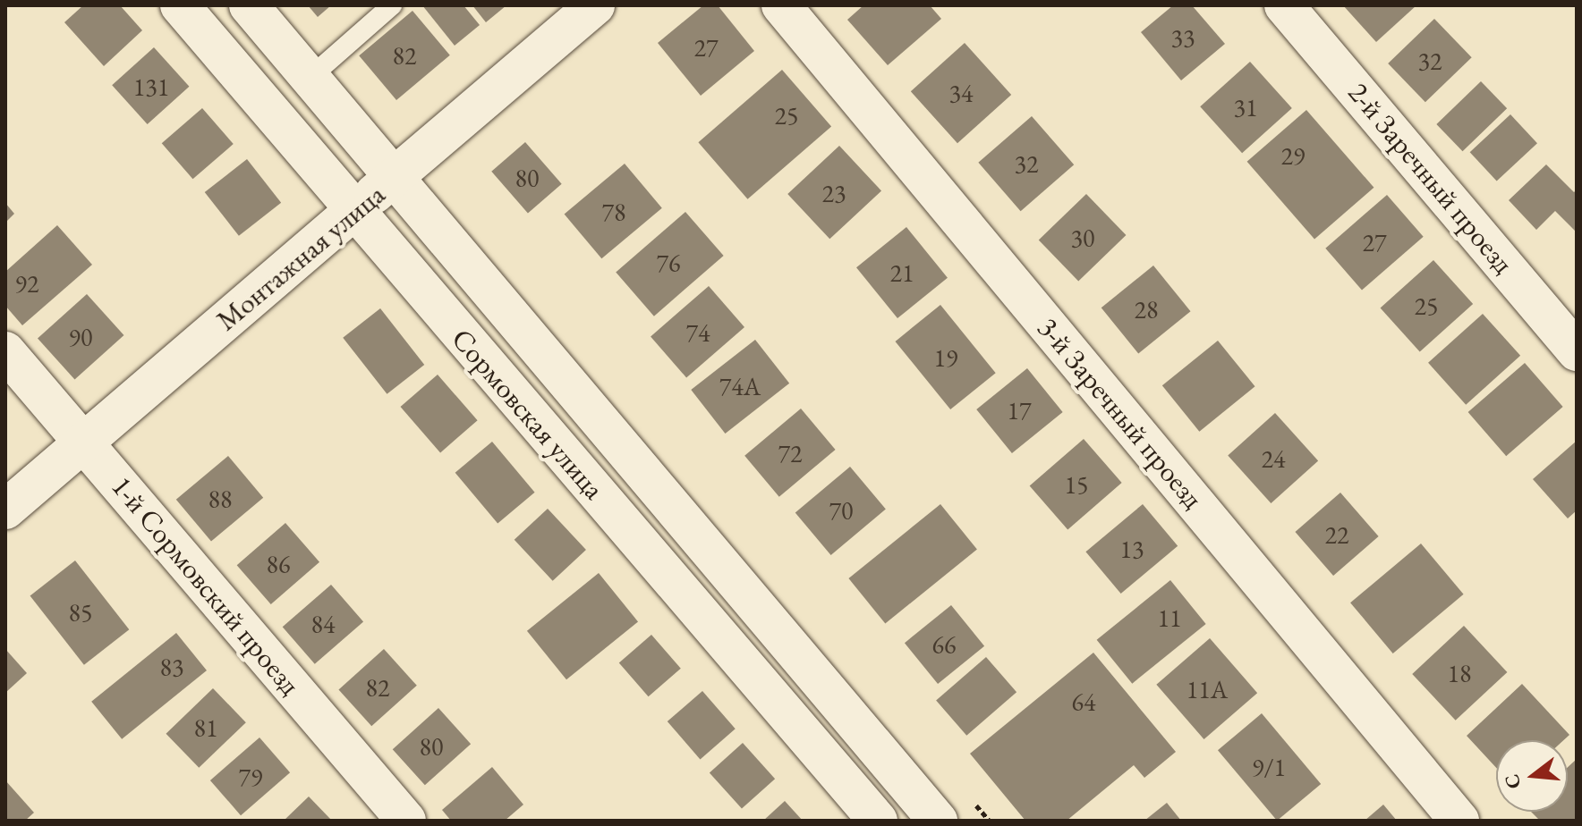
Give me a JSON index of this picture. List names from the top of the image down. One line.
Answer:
{"streets":{"street":["2-й Заречный проезд","Монтажная улица","3-й Заречный проезд","Сормовская улица","1-й Сормовский проезд"]},"crossings":[["Монтажная улица","Сормовская улица"],["Монтажная улица","1-й Сормовский проезд"]],"house_numbers":["33","27","82","32","131","34","31","25","29","32","80","23","78","30","27","76","21","92","25","28","74","90","19","74А","17","72","24","15","88","70","22","13","86","85","11","84","66","83","18","82","11А","64","81","80","9/1","79"],"north":"left"}
